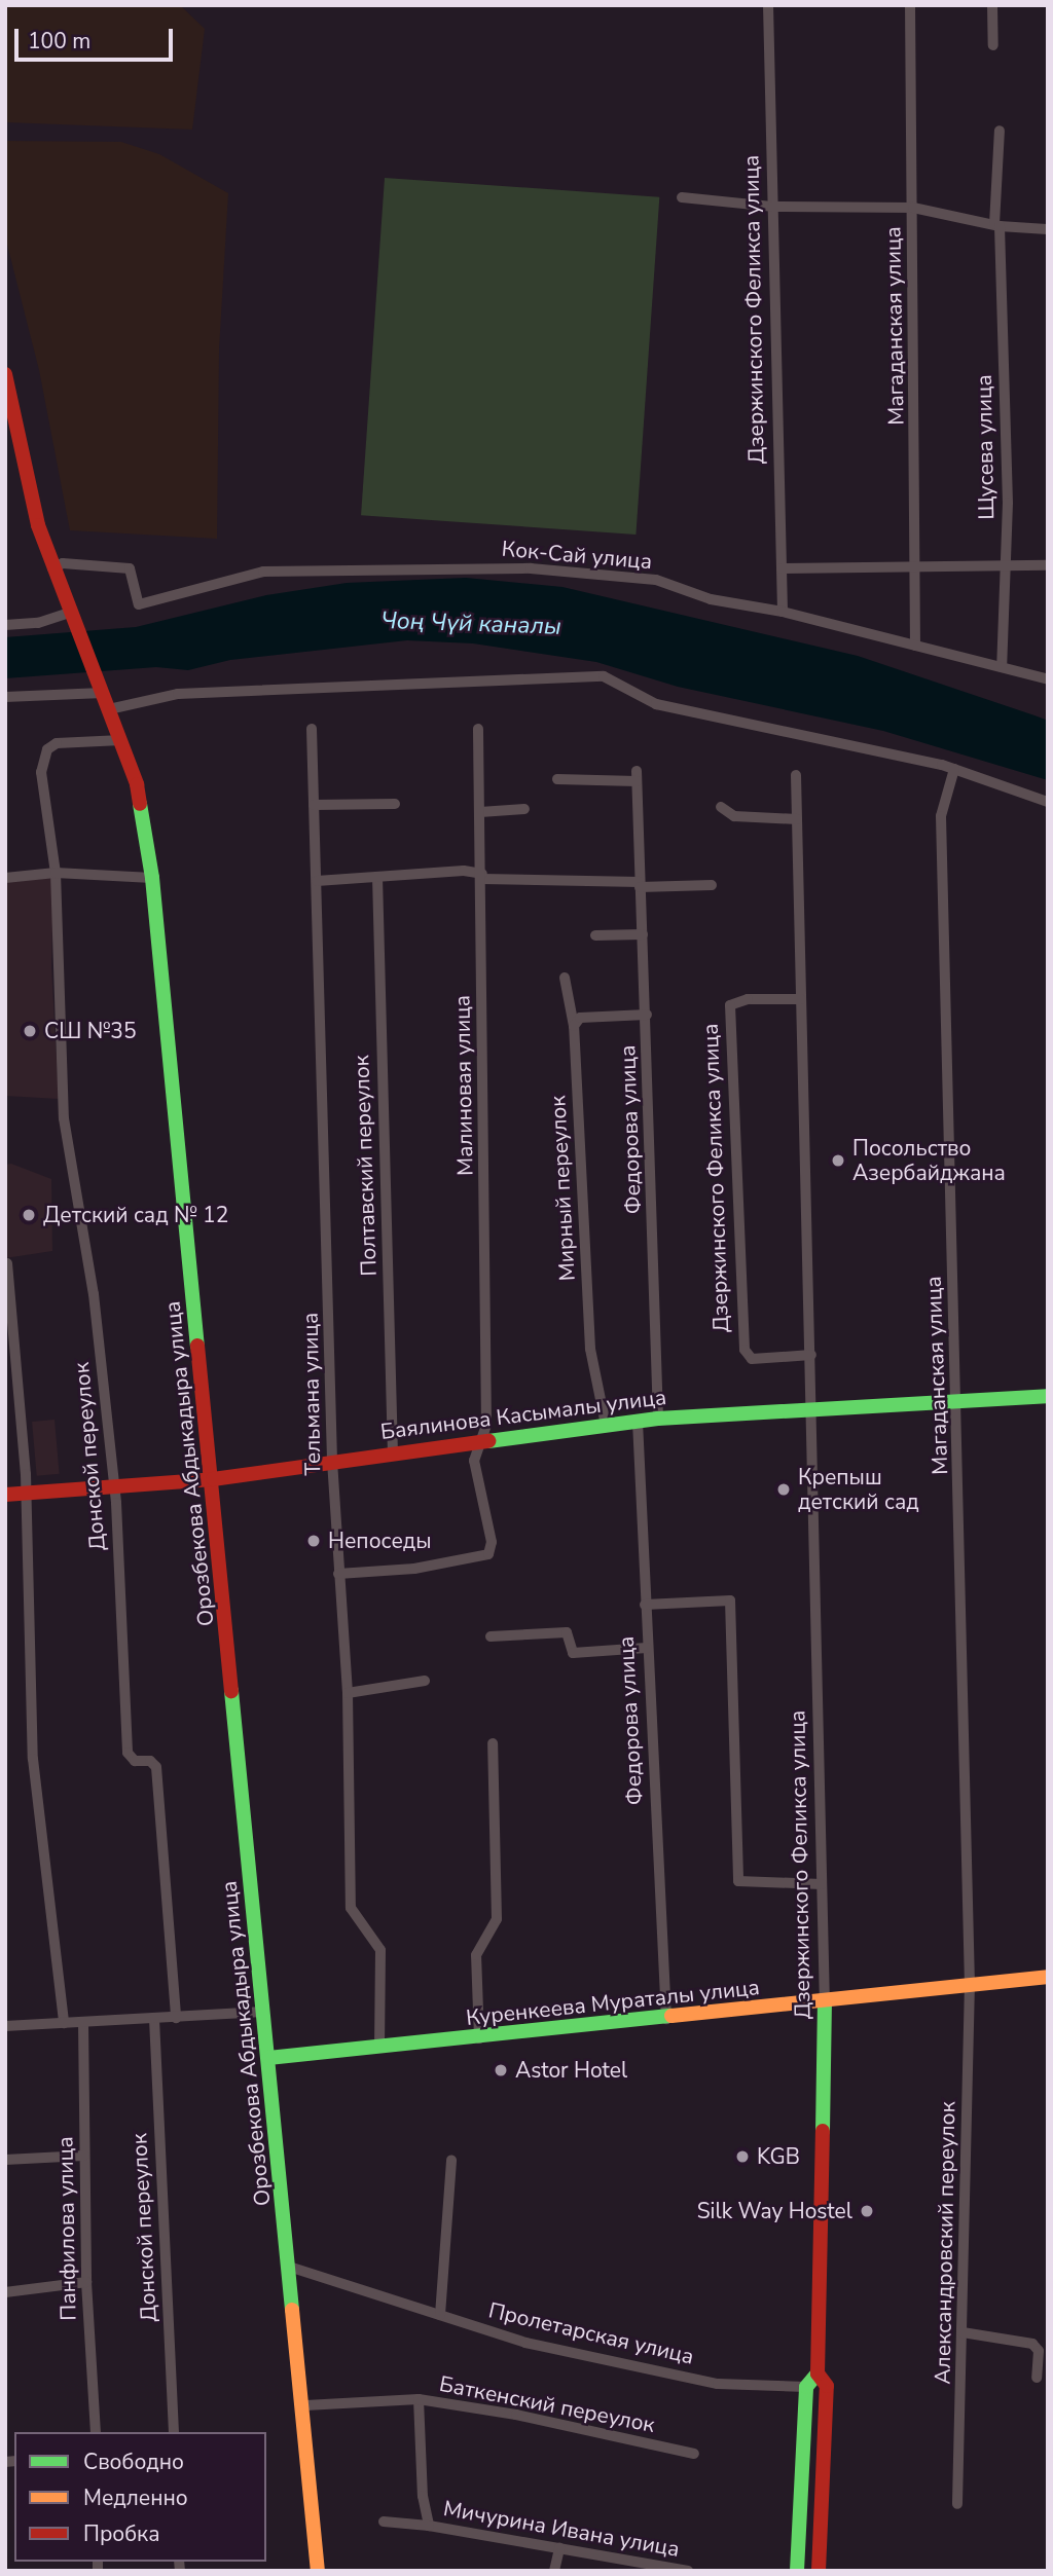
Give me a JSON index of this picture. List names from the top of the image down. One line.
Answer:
{"streets":{"street":["Дзержинского Феликса улица","Магаданская улица","Щусева улица","Кок-Сай улица","Малиновая улица","Федорова улица","Полтавский переулок","Мирный переулок","Тельмана улица","Баялинова Касымалы улица","Донской переулок","Орозбекова Абдыкадыра улица","Куренкеева Мураталы улица","Панфилова улица","Александровский переулок","Пролетарская улица","Баткенский переулок","Мичурина Ивана улица"]},"crossings":[["Дзержинского Феликса улица","Кок-Сай улица"],["Дзержинского Феликса улица","Баялинова Касымалы улица"],["Дзержинского Феликса улица","Куренкеева Мураталы улица"],["Магаданская улица","Кок-Сай улица"],["Магаданская улица","Баялинова Касымалы улица"],["Магаданская улица","Куренкеева Мураталы улица"],["Магаданская улица","Александровский переулок"],["Щусева улица","Кок-Сай улица"],["Кок-Сай улица","Орозбекова Абдыкадыра улица"],["Малиновая улица","Тельмана улица"],["Малиновая улица","Баялинова Касымалы улица"],["Федорова улица","Баялинова Касымалы улица"],["Федорова улица","Куренкеева Мураталы улица"],["Полтавский переулок","Баялинова Касымалы улица"],["Мирный переулок","Баялинова Касымалы улица"],["Тельмана улица","Баялинова Касымалы улица"],["Тельмана улица","Куренкеева Мураталы улица"],["Баялинова Касымалы улица","Донской переулок"],["Баялинова Касымалы улица","Орозбекова Абдыкадыра улица"],["Донской переулок","Орозбекова Абдыкадыра улица"],["Орозбекова Абдыкадыра улица","Куренкеева Мураталы улица"],["Орозбекова Абдыкадыра улица","Пролетарская улица"],["Орозбекова Абдыкадыра улица","Баткенский переулок"],["Куренкеева Мураталы улица","Александровский переулок"],["Баткенский переулок","Мичурина Ивана улица"]],"water":["Чоң Чүй каналы"],"places":["СШ №35","Посольство Азербайджана","Детский сад № 12","Крепыш детский сад","Непоседы","Astor Hotel","KGB","Silk Way Hostel"],"legend":["Свободно","Медленно","Пробка"],"scale_bar":"100 m"}
